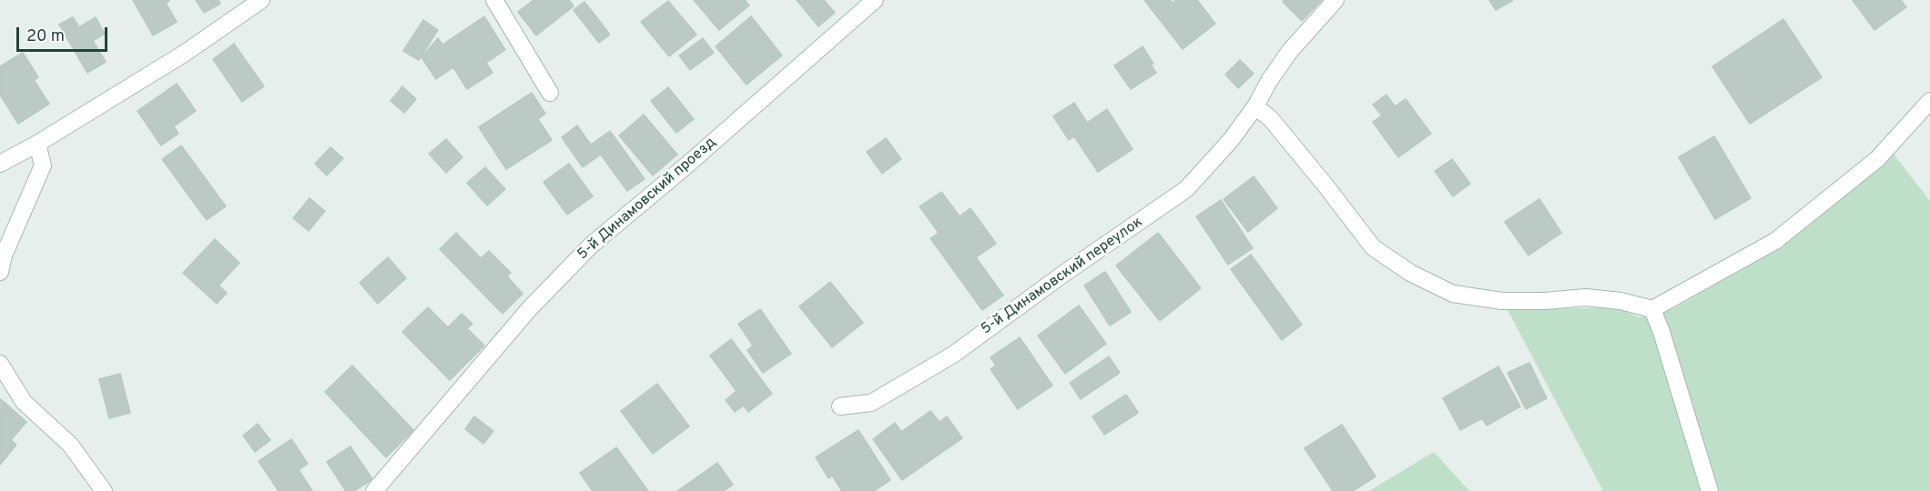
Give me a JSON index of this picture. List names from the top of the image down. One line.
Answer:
{"streets":{"street":["5-й Динамовский проезд","5-й Динамовский переулок"]},"scale_bar":"20 m"}
